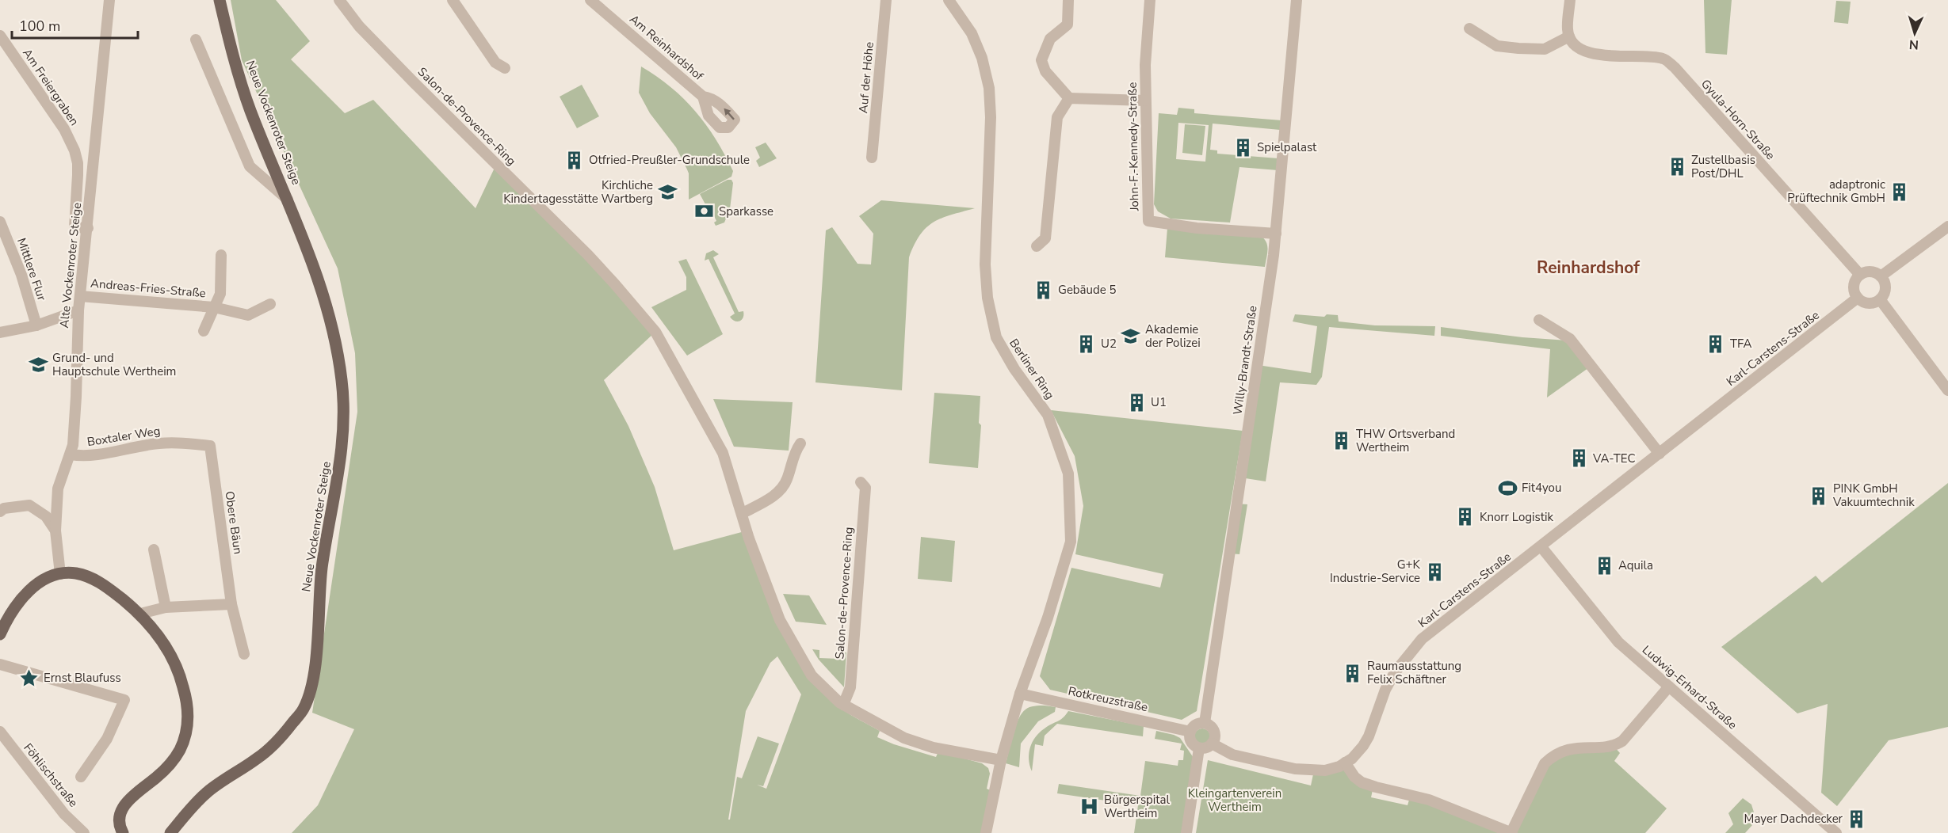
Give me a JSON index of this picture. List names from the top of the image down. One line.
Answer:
{"streets":{"main road":["Neue Vockenroter Steige"],"street":["Am Reinhardshof","Auf der Höhe","Am Freiergraben","Salon-de-Provence-Ring","Gyula-Horn-Straße","John-F.-Kennedy-Straße","Alte Vockenroter Steige","Mittlere Flur","Andreas-Fries-Straße","Karl-Carstens-Straße","Willy-Brandt-Straße","Berliner Ring","Boxtaler Weg","Obere Bäun","Ludwig-Erhard-Straße","Rotkreuzstraße","Föhlischstraße"]},"crossings":[["Am Freiergraben","Alte Vockenroter Steige"],["Salon-de-Provence-Ring","Berliner Ring"],["Gyula-Horn-Straße","Karl-Carstens-Straße"],["John-F.-Kennedy-Straße","Willy-Brandt-Straße"],["Alte Vockenroter Steige","Andreas-Fries-Straße"],["Alte Vockenroter Steige","Boxtaler Weg"],["Karl-Carstens-Straße","Willy-Brandt-Straße"],["Karl-Carstens-Straße","Ludwig-Erhard-Straße"],["Karl-Carstens-Straße","Rotkreuzstraße"],["Willy-Brandt-Straße","Rotkreuzstraße"],["Berliner Ring","Rotkreuzstraße"],["Boxtaler Weg","Obere Bäun"]],"districts":["Reinhardshof"],"parks":["Kleingartenverein Wertheim"],"places":{"building":["Spielpalast","Otfried-Preußler-Grundschule","Zustellbasis Post/DHL","adaptronic Prüftechnik GmbH","Gebäude 5","U2","TFA","U1","THW Ortsverband Wertheim","VA-TEC","PINK GmbH Vakuumtechnik","Knorr Logistik","Aquila","G+K Industrie-Service","Raumausstattung Felix Schäftner","Mayer Dachdecker"],"school or university":["Kirchliche Kindertagesstätte Wartberg","Akademie der Polizei","Grund- und Hauptschule Wertheim"],"bank":["Sparkasse"],"sports":["Fit4you"],"place":["Ernst Blaufuss"],"hospital":["Bürgerspital Wertheim"]},"scale_bar":"100 m","north":"bottom"}
